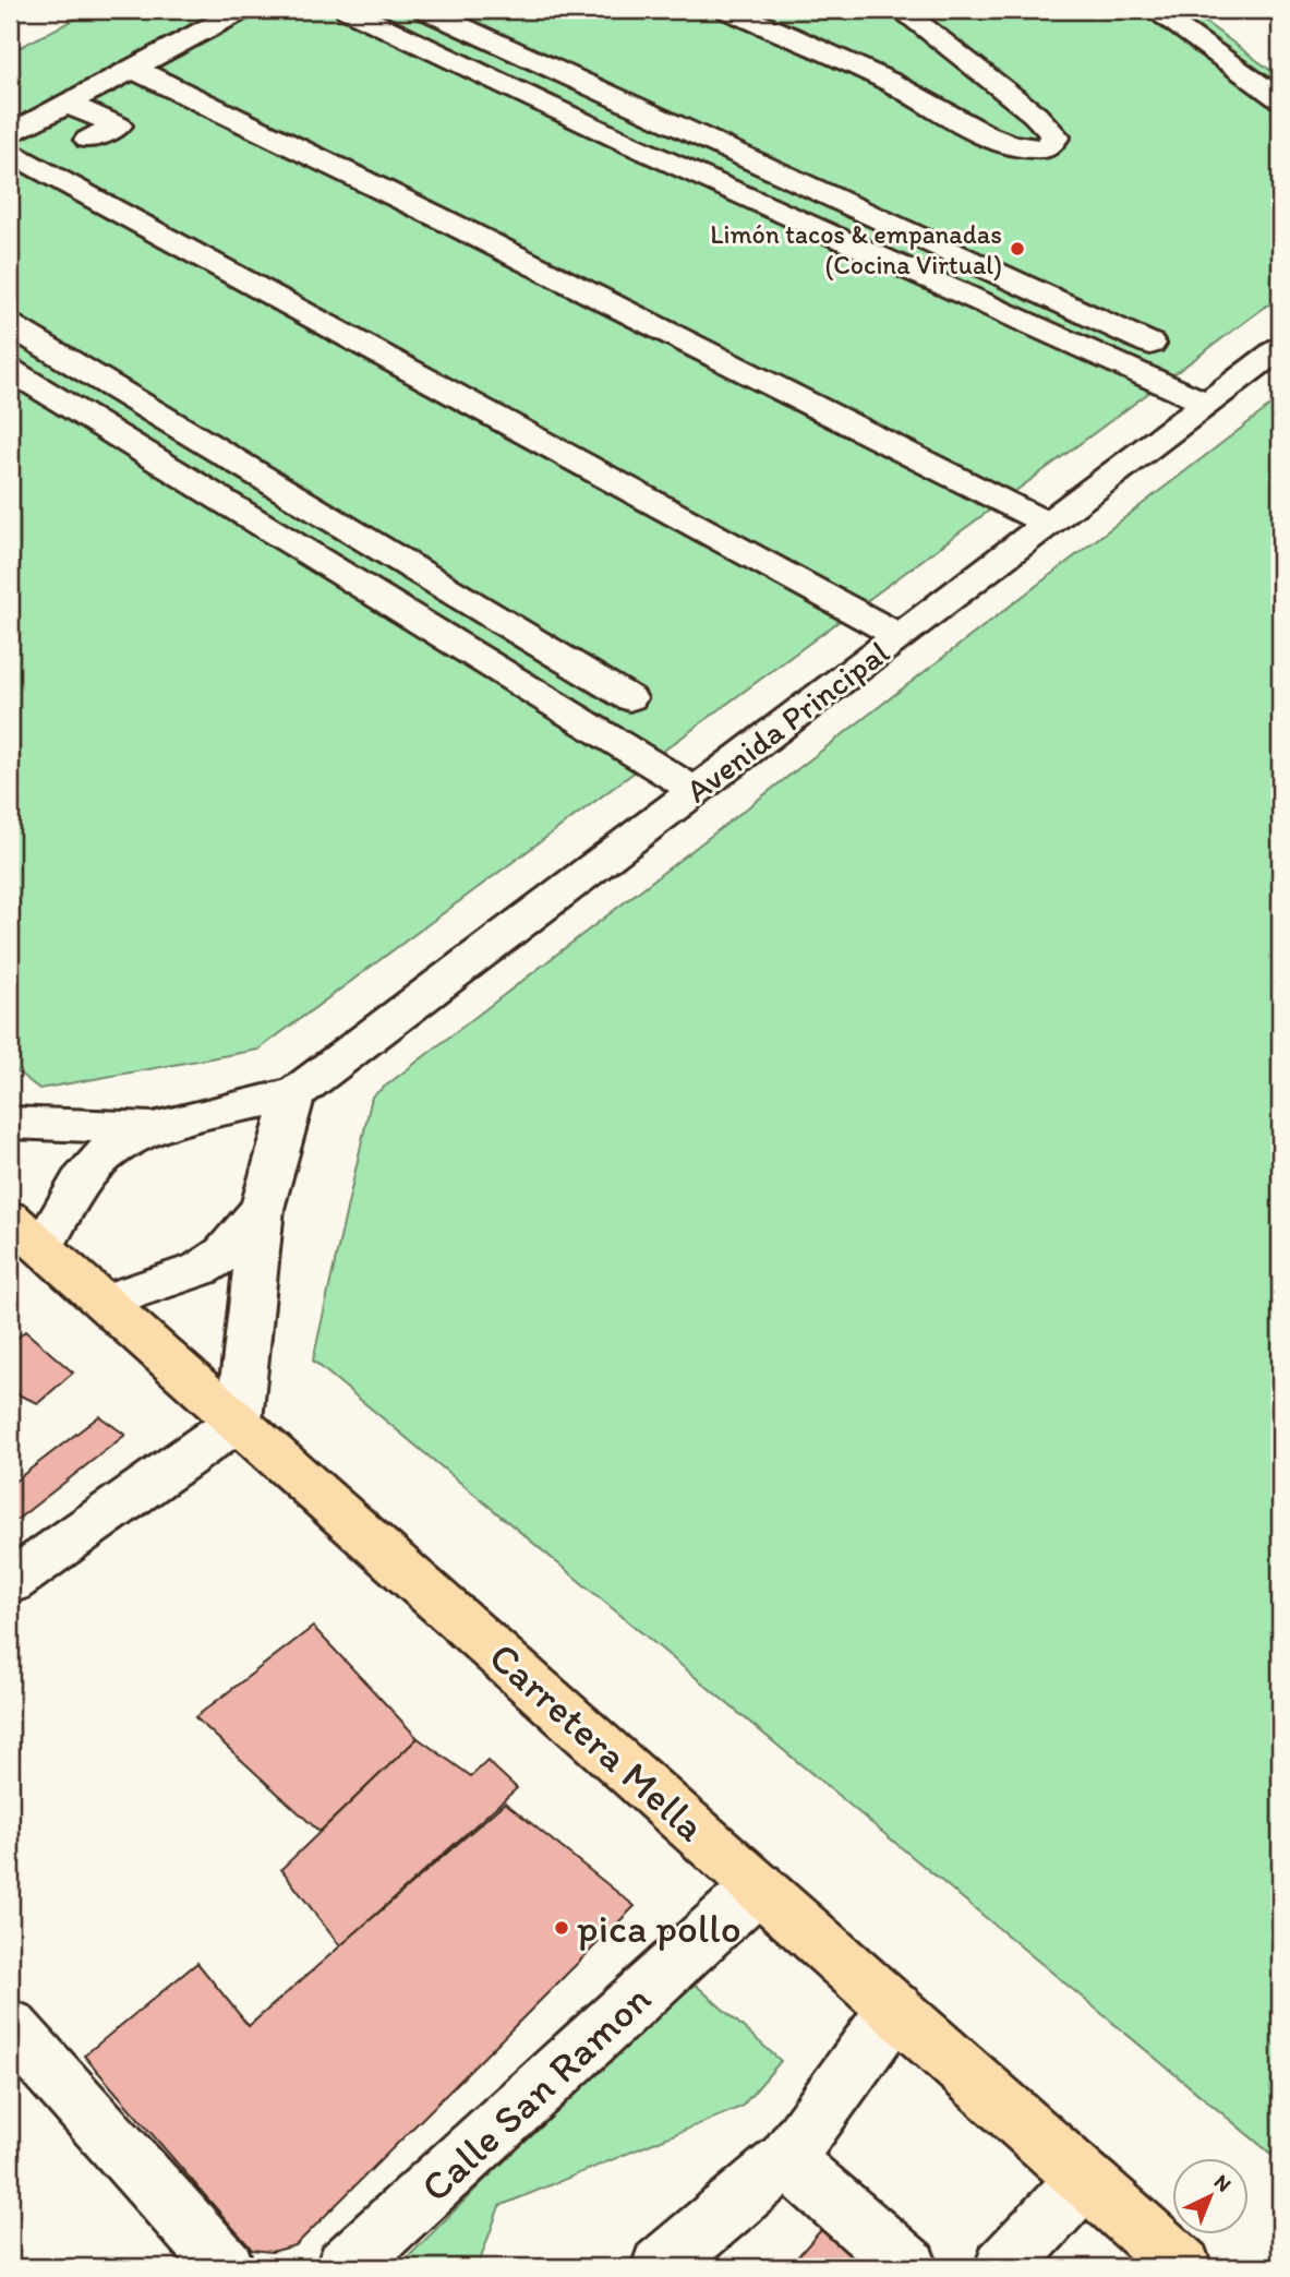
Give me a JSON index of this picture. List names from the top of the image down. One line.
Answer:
{"streets":{"main road":["Carretera Mella"],"street":["Avenida Principal","Calle San Ramon"]},"crossings":[["Carretera Mella","Calle San Ramon"]],"places":["Limón tacos & empanadas (Cocina Virtual)","pica pollo"],"north":"top right"}
